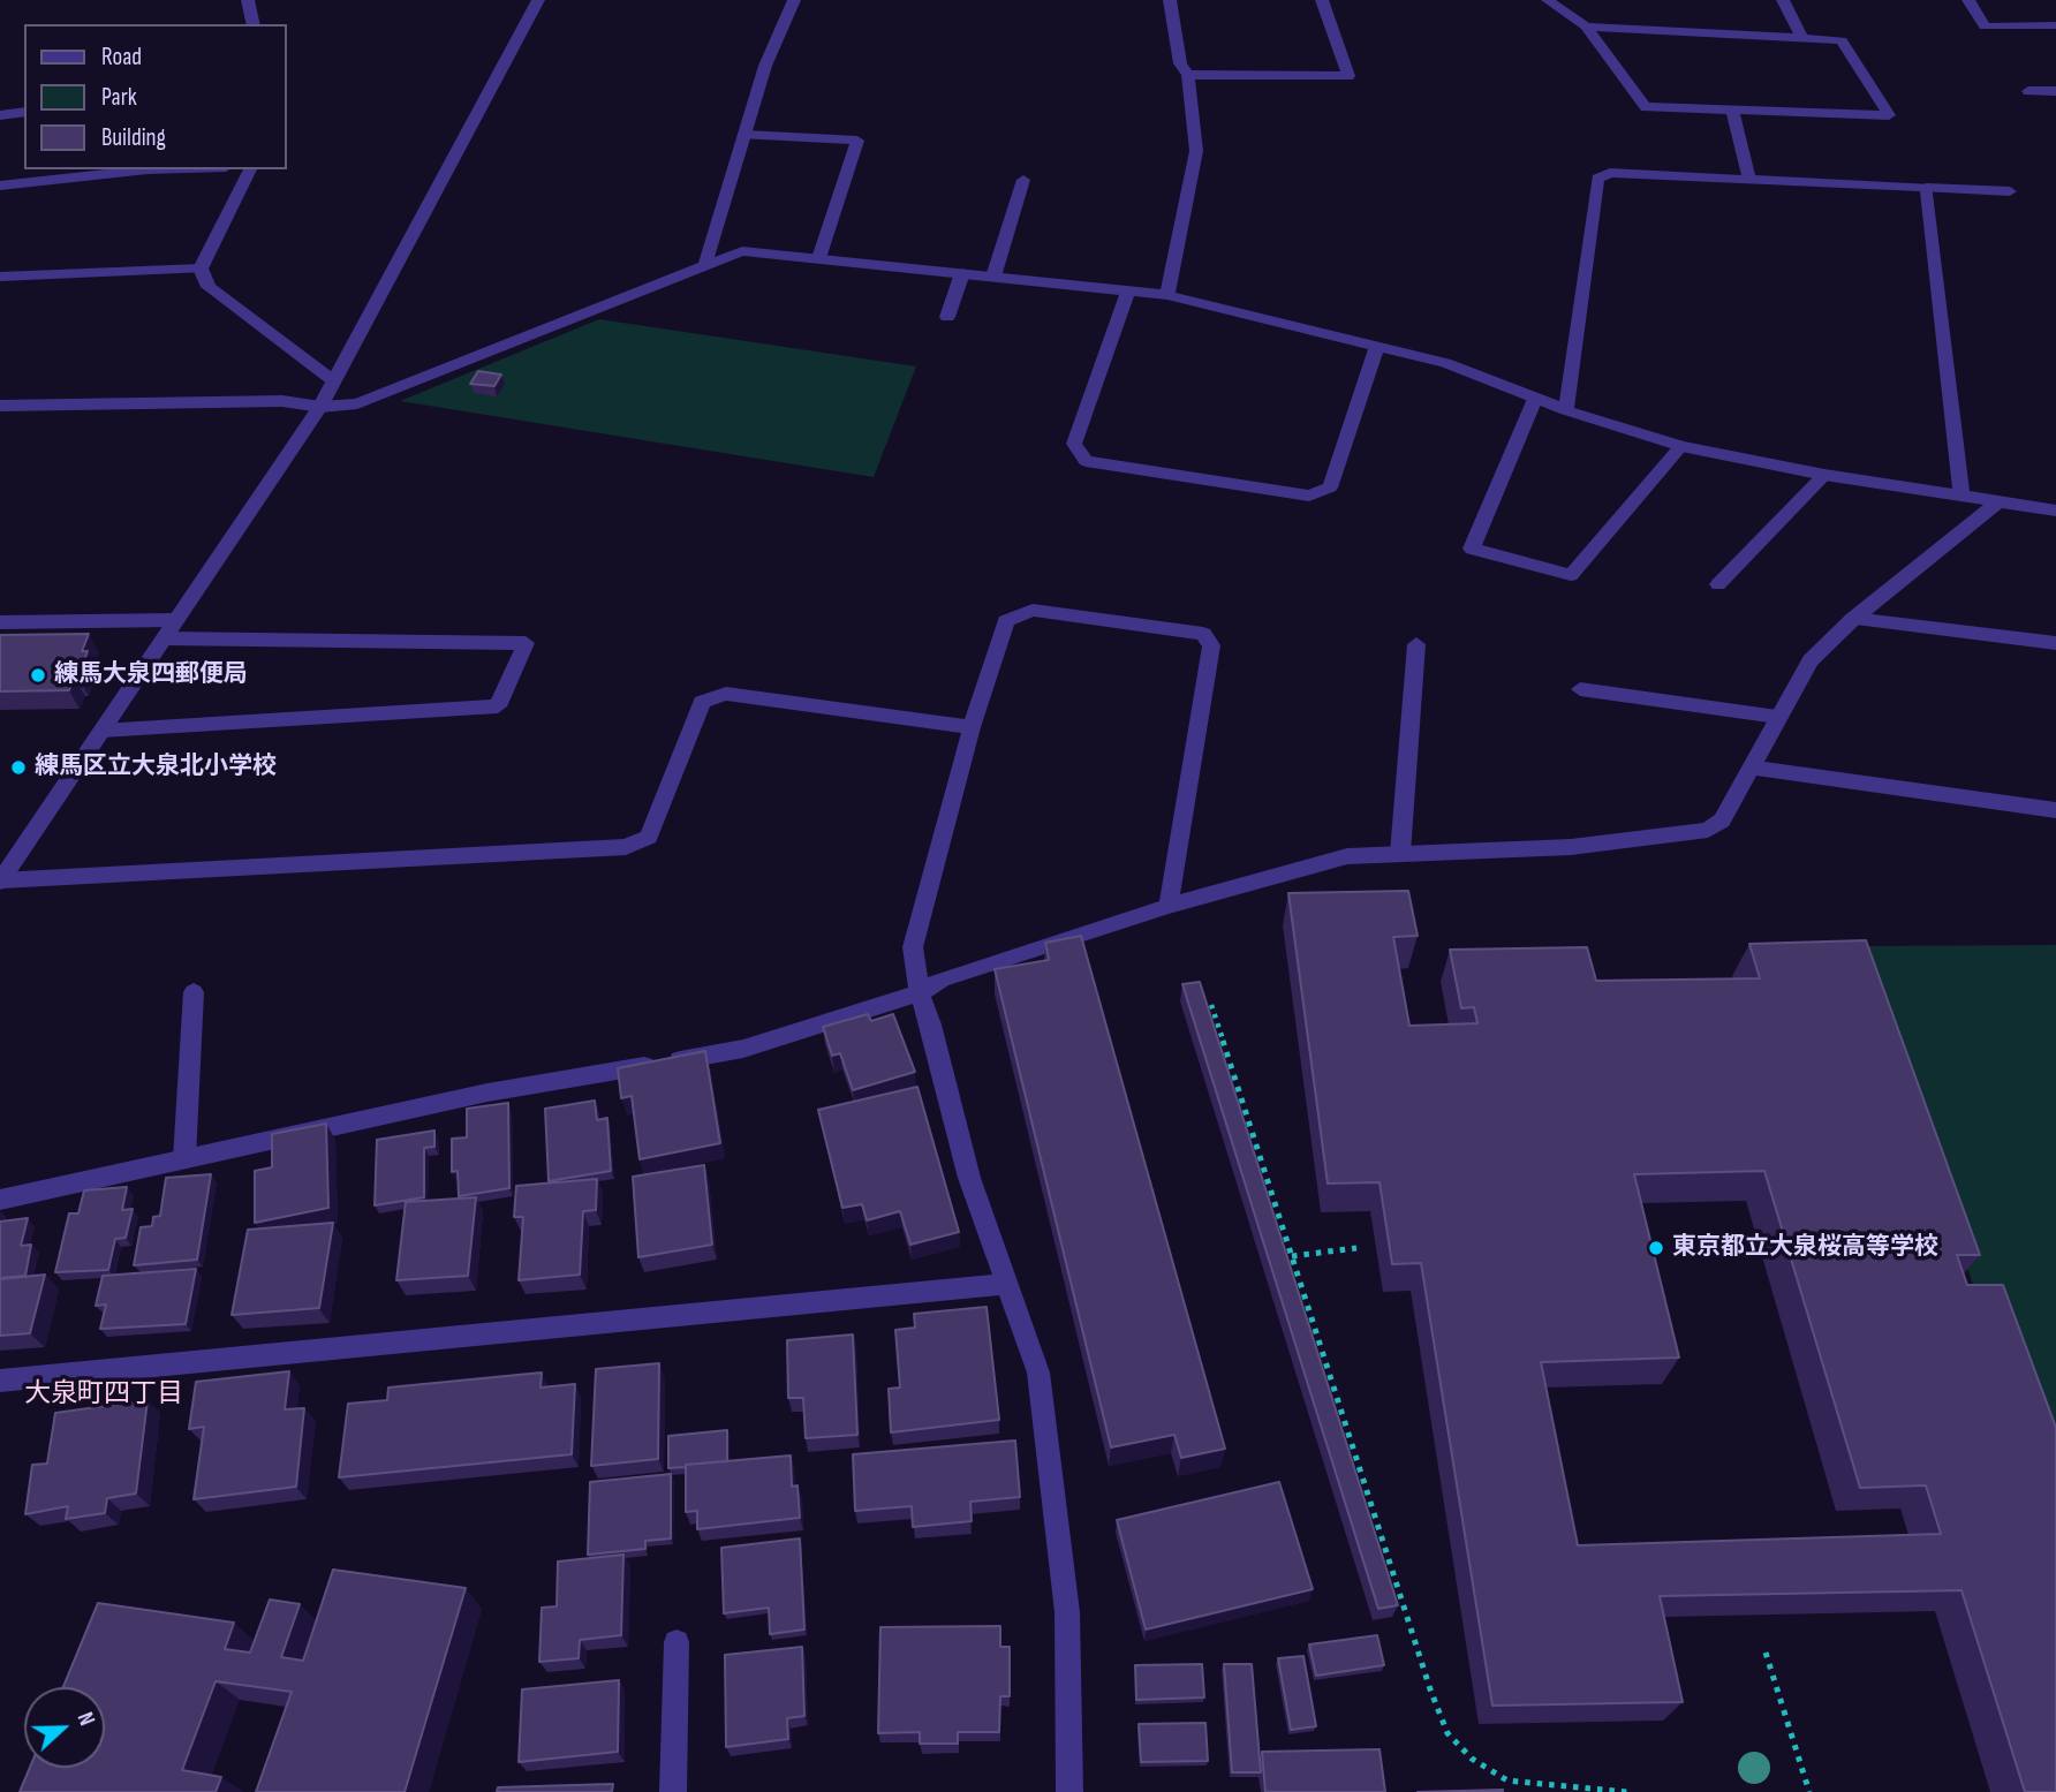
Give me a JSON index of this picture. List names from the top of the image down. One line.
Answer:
{"districts":["大泉町四丁目"],"places":["練馬大泉四郵便局","練馬区立大泉北小学校","東京都立大泉桜高等学校"],"legend":["Road","Park","Building"],"north":"right"}
